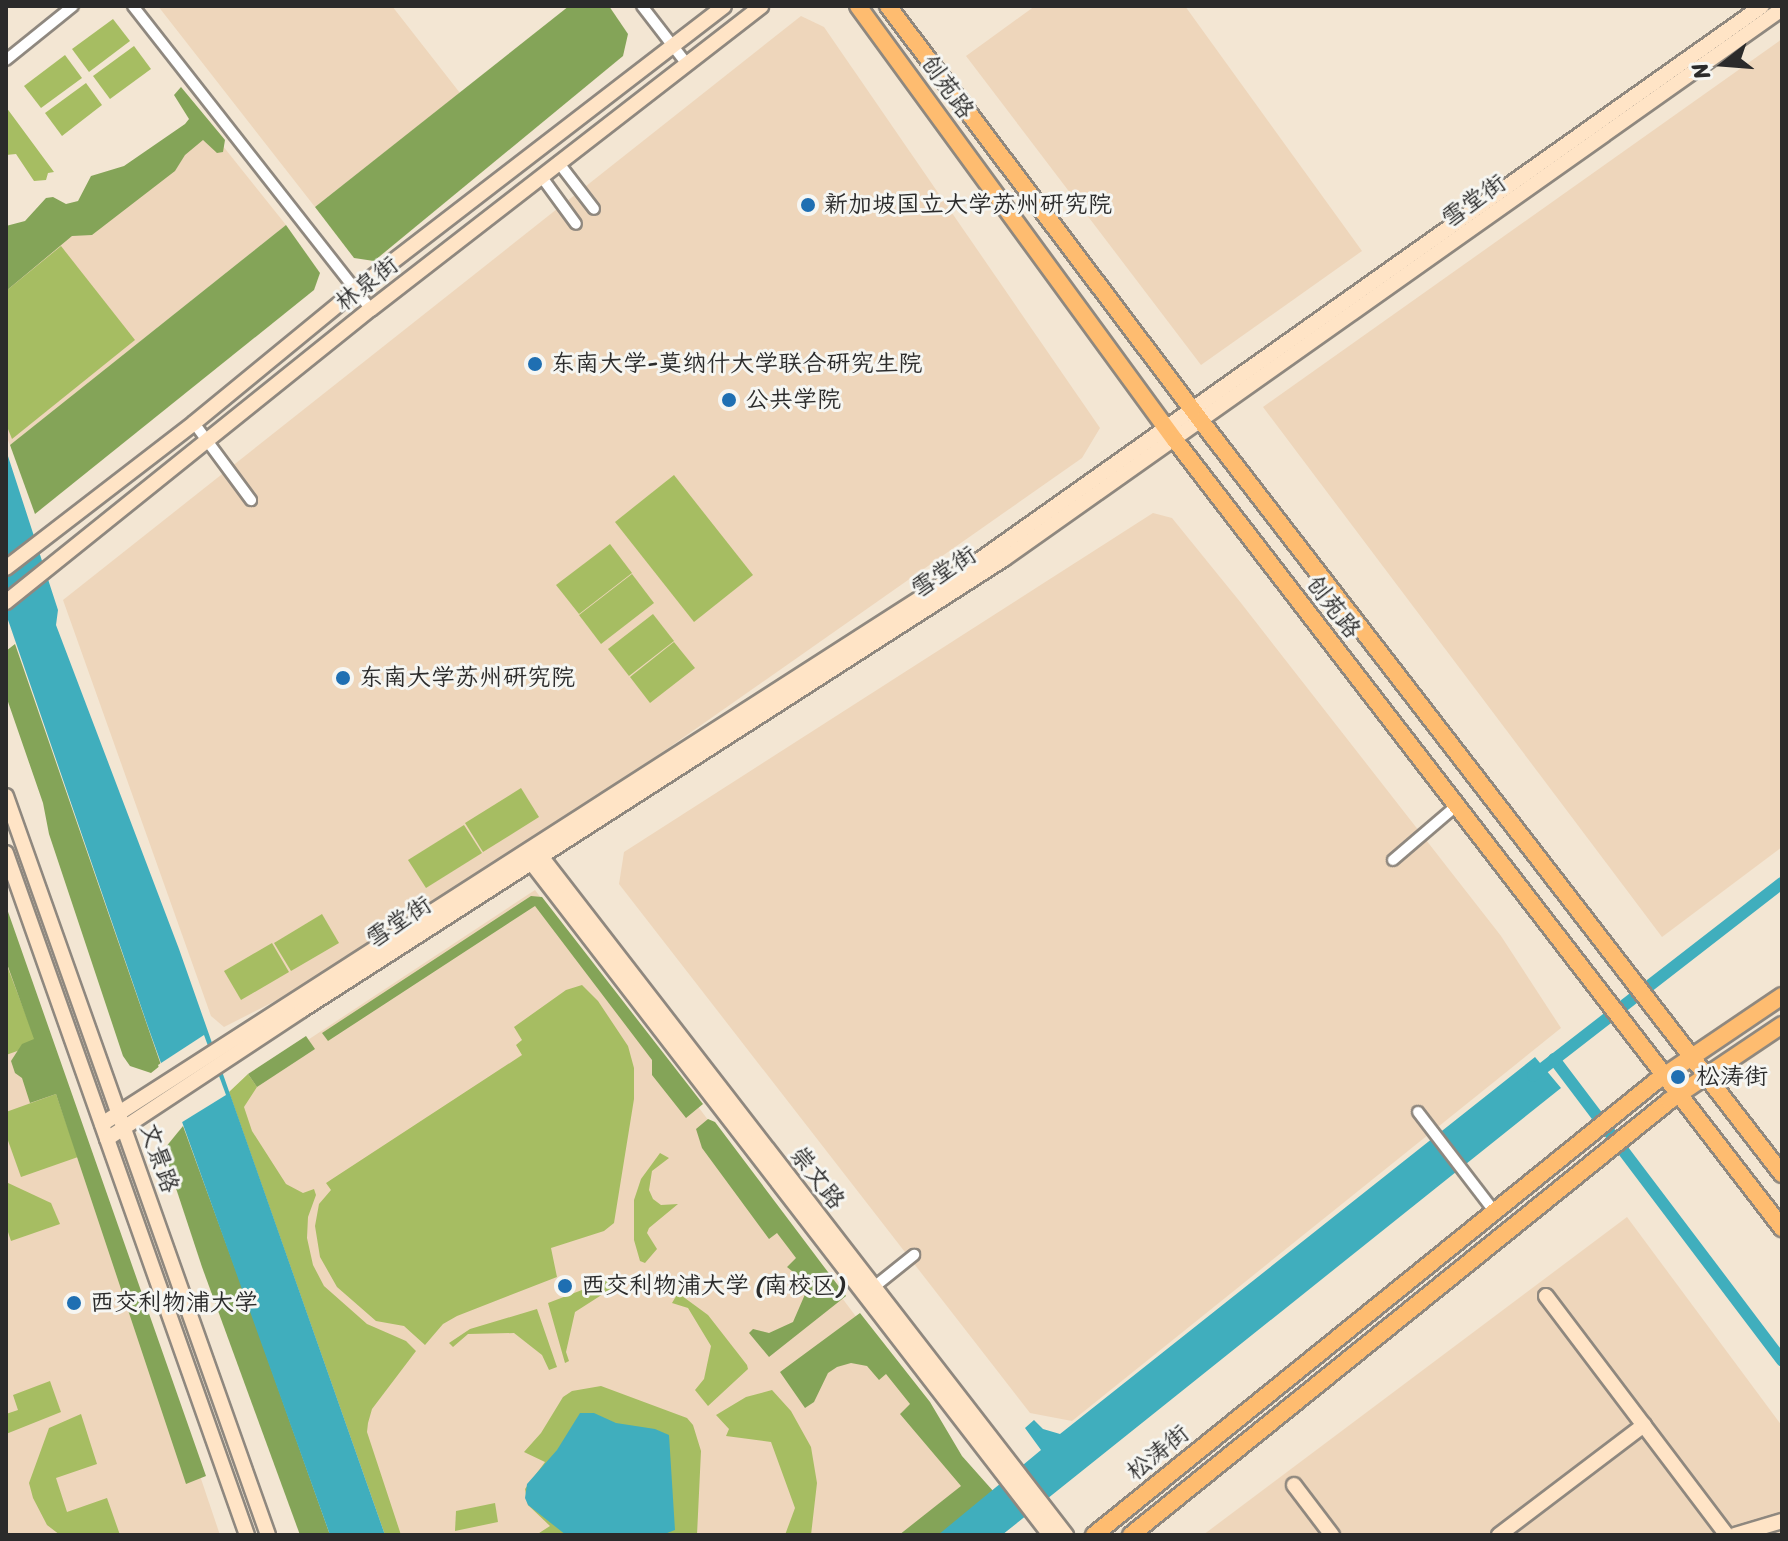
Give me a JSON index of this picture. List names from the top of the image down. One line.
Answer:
{"streets":{"main road":["创苑路","雪堂街","林泉街","文景路","崇文路","松涛街"]},"crossings":[["创苑路","雪堂街"],["创苑路","松涛街"],["雪堂街","文景路"],["雪堂街","崇文路"]],"places":["新加坡国立大学苏州研究院","东南大学-莫纳什大学联合研究生院","公共学院","东南大学苏州研究院","松涛街","西交利物浦大学 (南校区)","西交利物浦大学"],"north":"left"}
